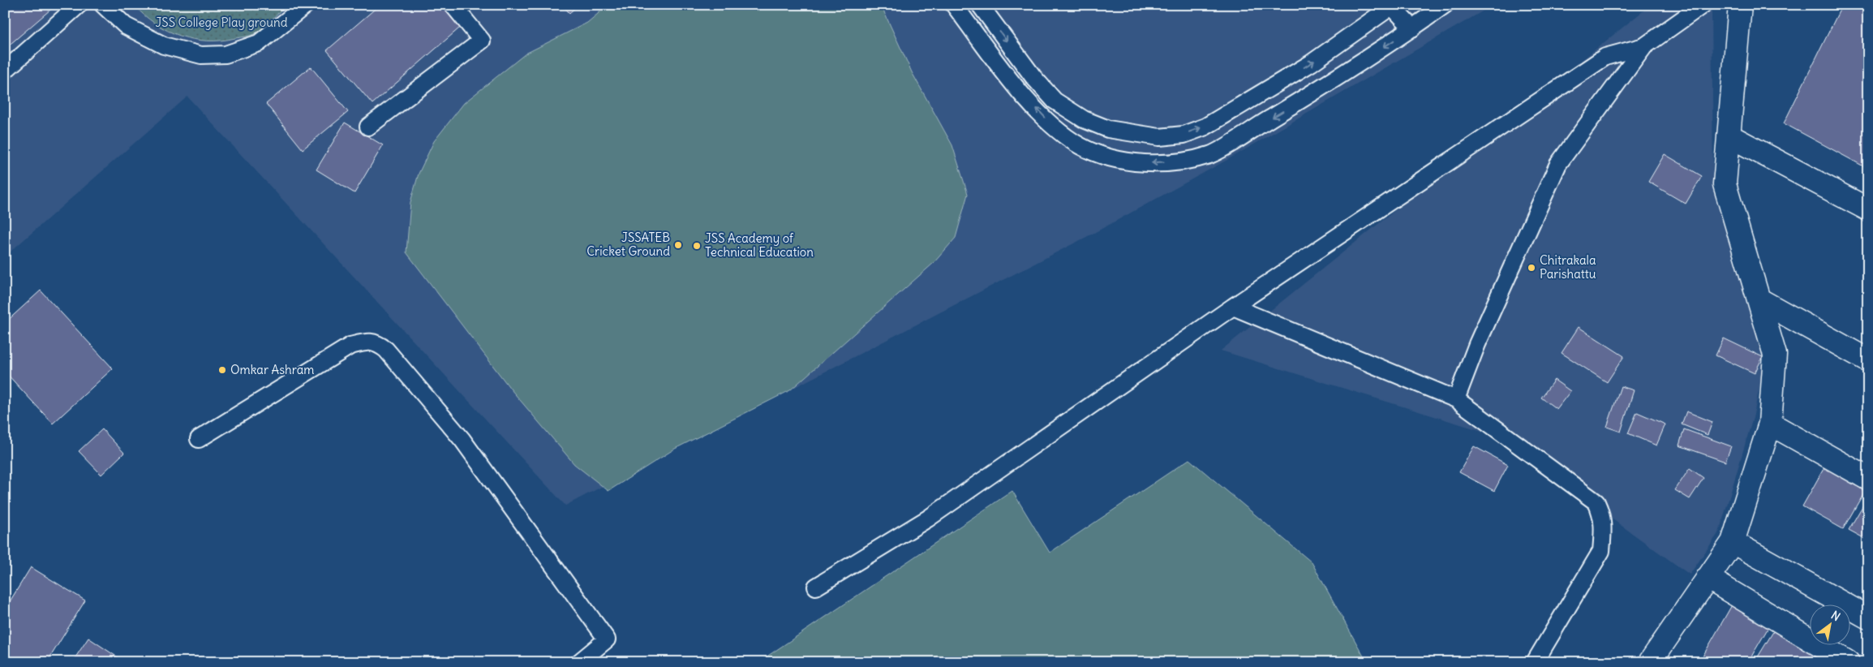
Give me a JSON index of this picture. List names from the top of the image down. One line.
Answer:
{"parks":["JSS College Play ground"],"places":["JSSATEB Cricket Ground","JSS Academy of Technical Education","Chitrakala Parishattu","Omkar Ashram"],"north":"top right"}
